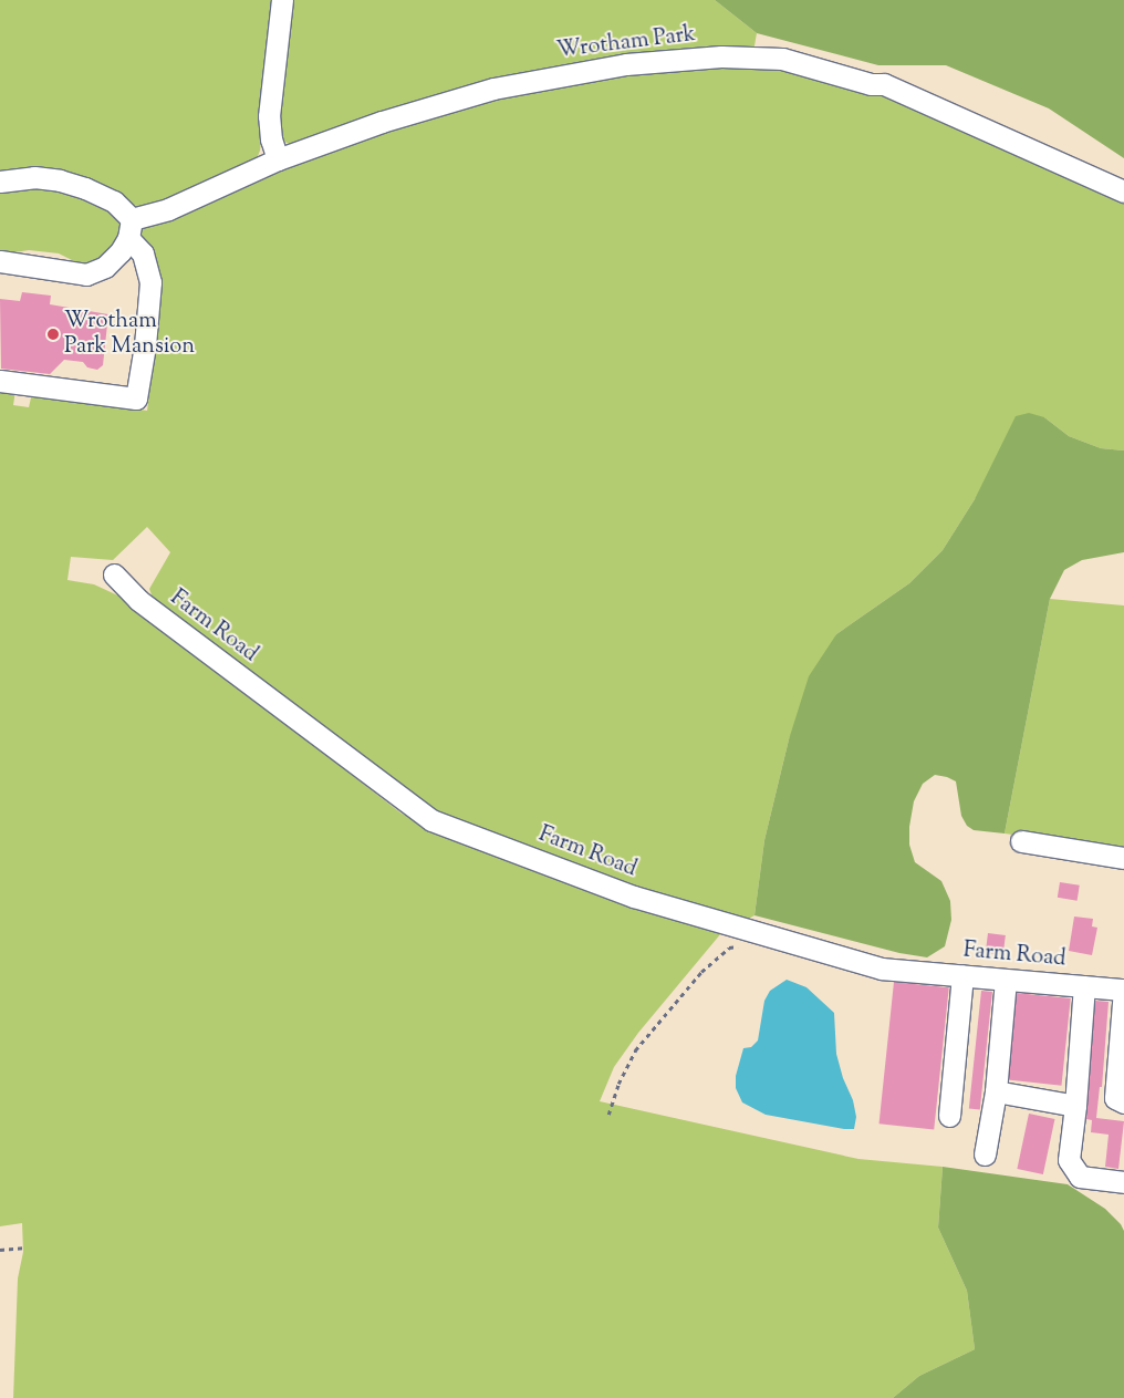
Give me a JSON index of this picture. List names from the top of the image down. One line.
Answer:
{"streets":{"lane":["Wrotham Park","Farm Road"]},"places":["Wrotham Park Mansion"]}
